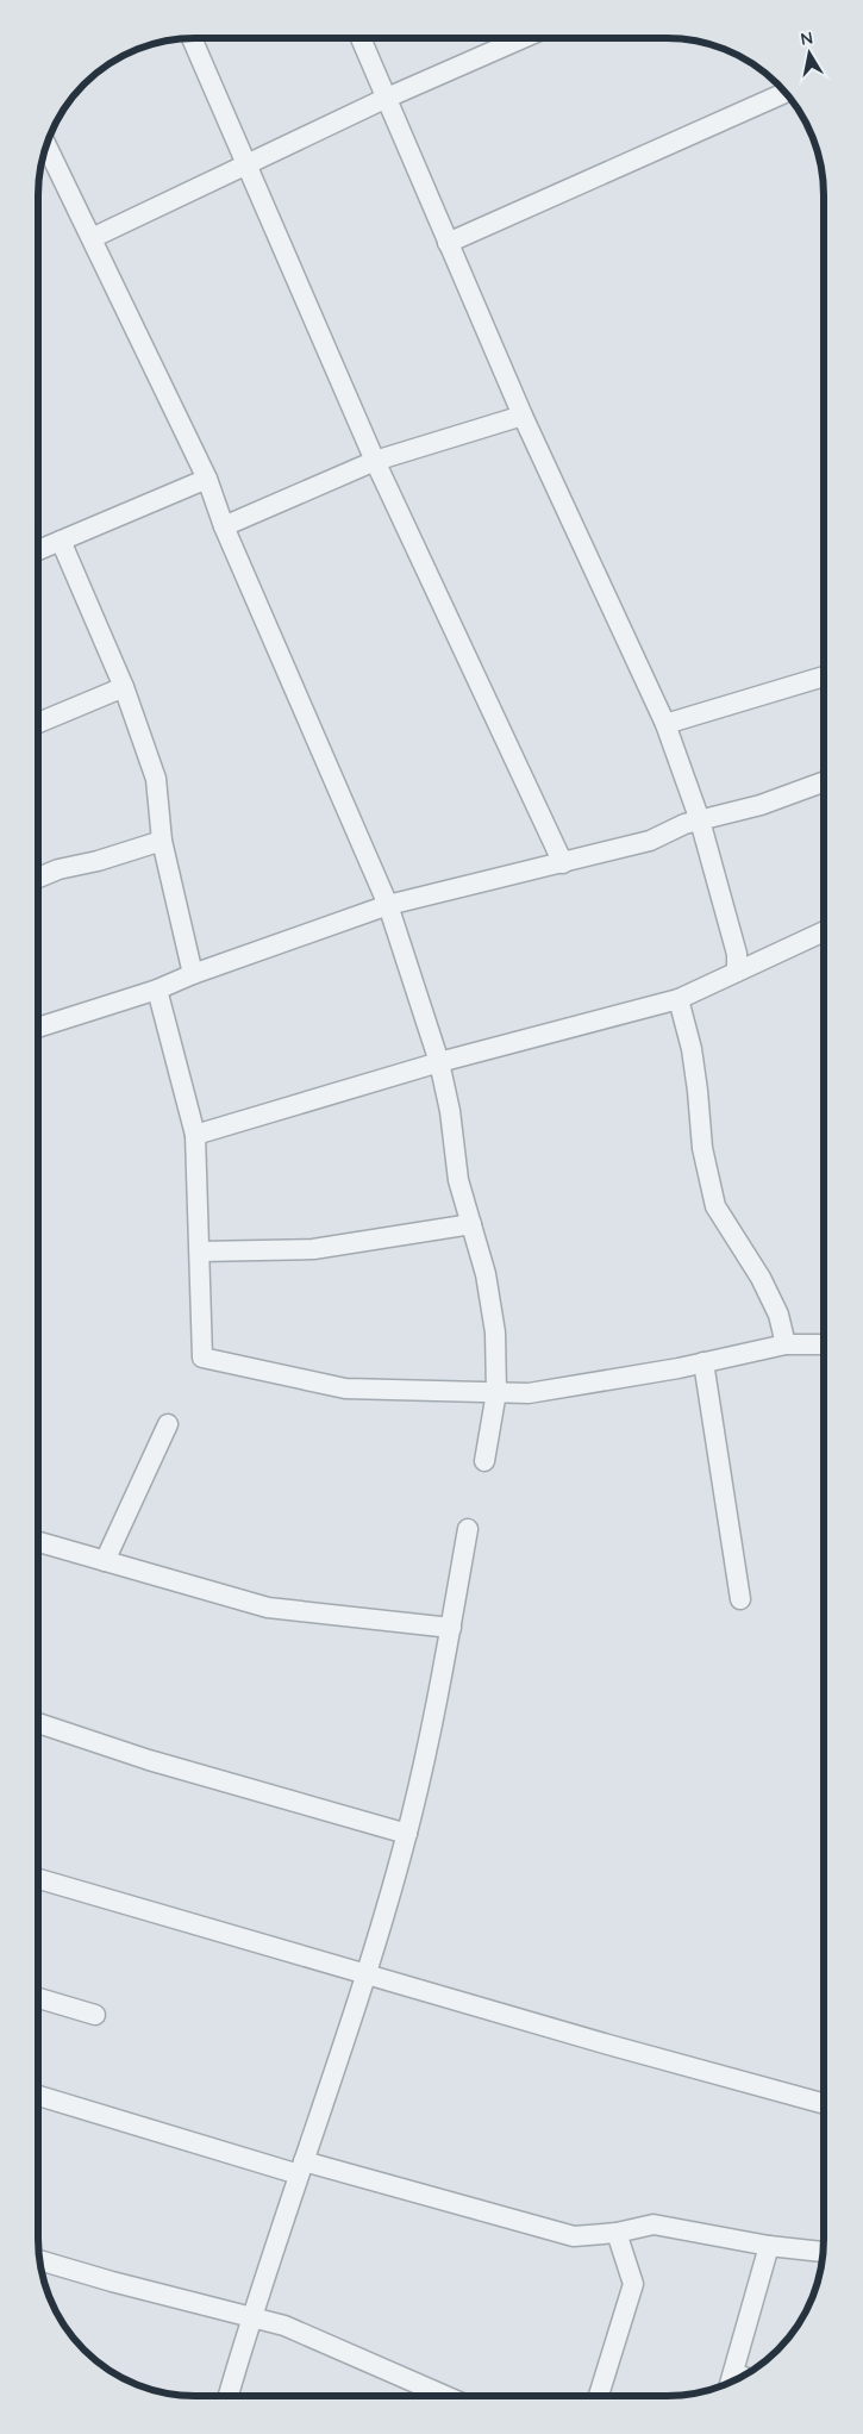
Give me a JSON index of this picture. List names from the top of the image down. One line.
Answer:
{"north":"top"}
